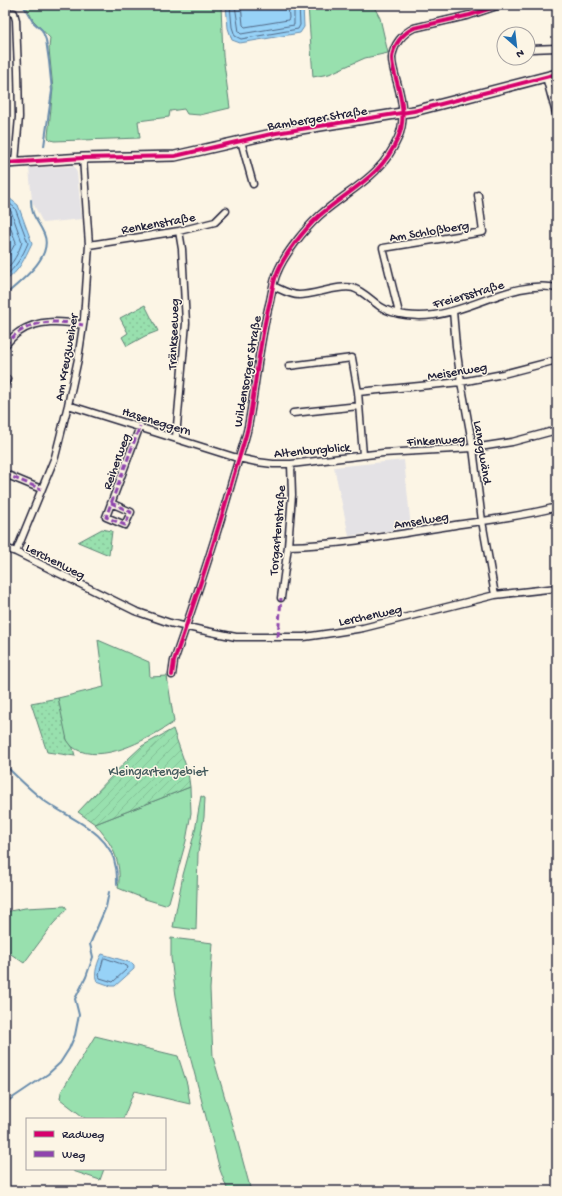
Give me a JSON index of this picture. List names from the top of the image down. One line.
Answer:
{"streets":{"main road":["Bamberger Straße"],"street":["Renkenstraße","Am Schloßberg","Freiersstraße","Tränkseeweg","Am Kreuzweiher","Meisenweg","Wildensorger Straße","Haseneggern","Finkenweg","Altenburgblick","Langgwänd","Reiherweg","Amselweg","Torgartenstraße","Lerchenweg"]},"crossings":[["Bamberger Straße","Am Kreuzweiher"],["Bamberger Straße","Wildensorger Straße"],["Renkenstraße","Tränkseeweg"],["Renkenstraße","Am Kreuzweiher"],["Am Schloßberg","Freiersstraße"],["Freiersstraße","Wildensorger Straße"],["Freiersstraße","Langgwänd"],["Tränkseeweg","Haseneggern"],["Am Kreuzweiher","Haseneggern"],["Am Kreuzweiher","Lerchenweg"],["Meisenweg","Altenburgblick"],["Meisenweg","Langgwänd"],["Wildensorger Straße","Haseneggern"],["Wildensorger Straße","Altenburgblick"],["Wildensorger Straße","Lerchenweg"],["Haseneggern","Altenburgblick"],["Haseneggern","Reiherweg"],["Finkenweg","Altenburgblick"],["Finkenweg","Langgwänd"],["Altenburgblick","Torgartenstraße"],["Langgwänd","Amselweg"],["Langgwänd","Lerchenweg"],["Amselweg","Torgartenstraße"]],"parks":["Kleingartengebiet"],"legend":["Radweg","Weg"],"north":"bottom right"}
